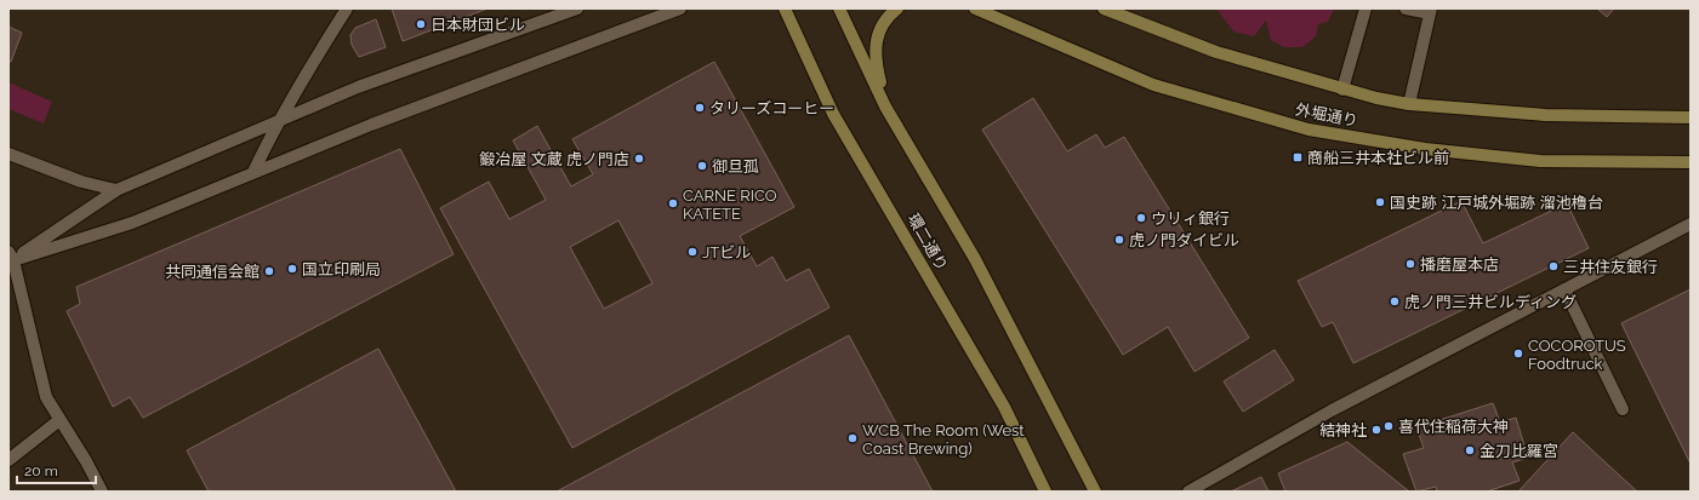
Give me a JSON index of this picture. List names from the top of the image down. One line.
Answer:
{"streets":{"main road":["外堀通り","環二通り"]},"places":{"other":["日本財団ビル","タリーズコーヒー","鍛冶屋 文蔵 虎ノ門店","御旦孤","国史跡 江戸城外堀跡 溜池櫓台","CARNE RICO KATETE","ウリィ銀行","虎ノ門ダイビル","JTビル","播磨屋本店","三井住友銀行","国立印刷局","共同通信会館","虎ノ門三井ビルディング","COCOROTUS Foodtruck","喜代住稲荷大神","結神社","WCB The Room (West Coast Brewing)","金刀比羅宮"],"transit":["商船三井本社ビル前"]},"scale_bar":"20 m"}
